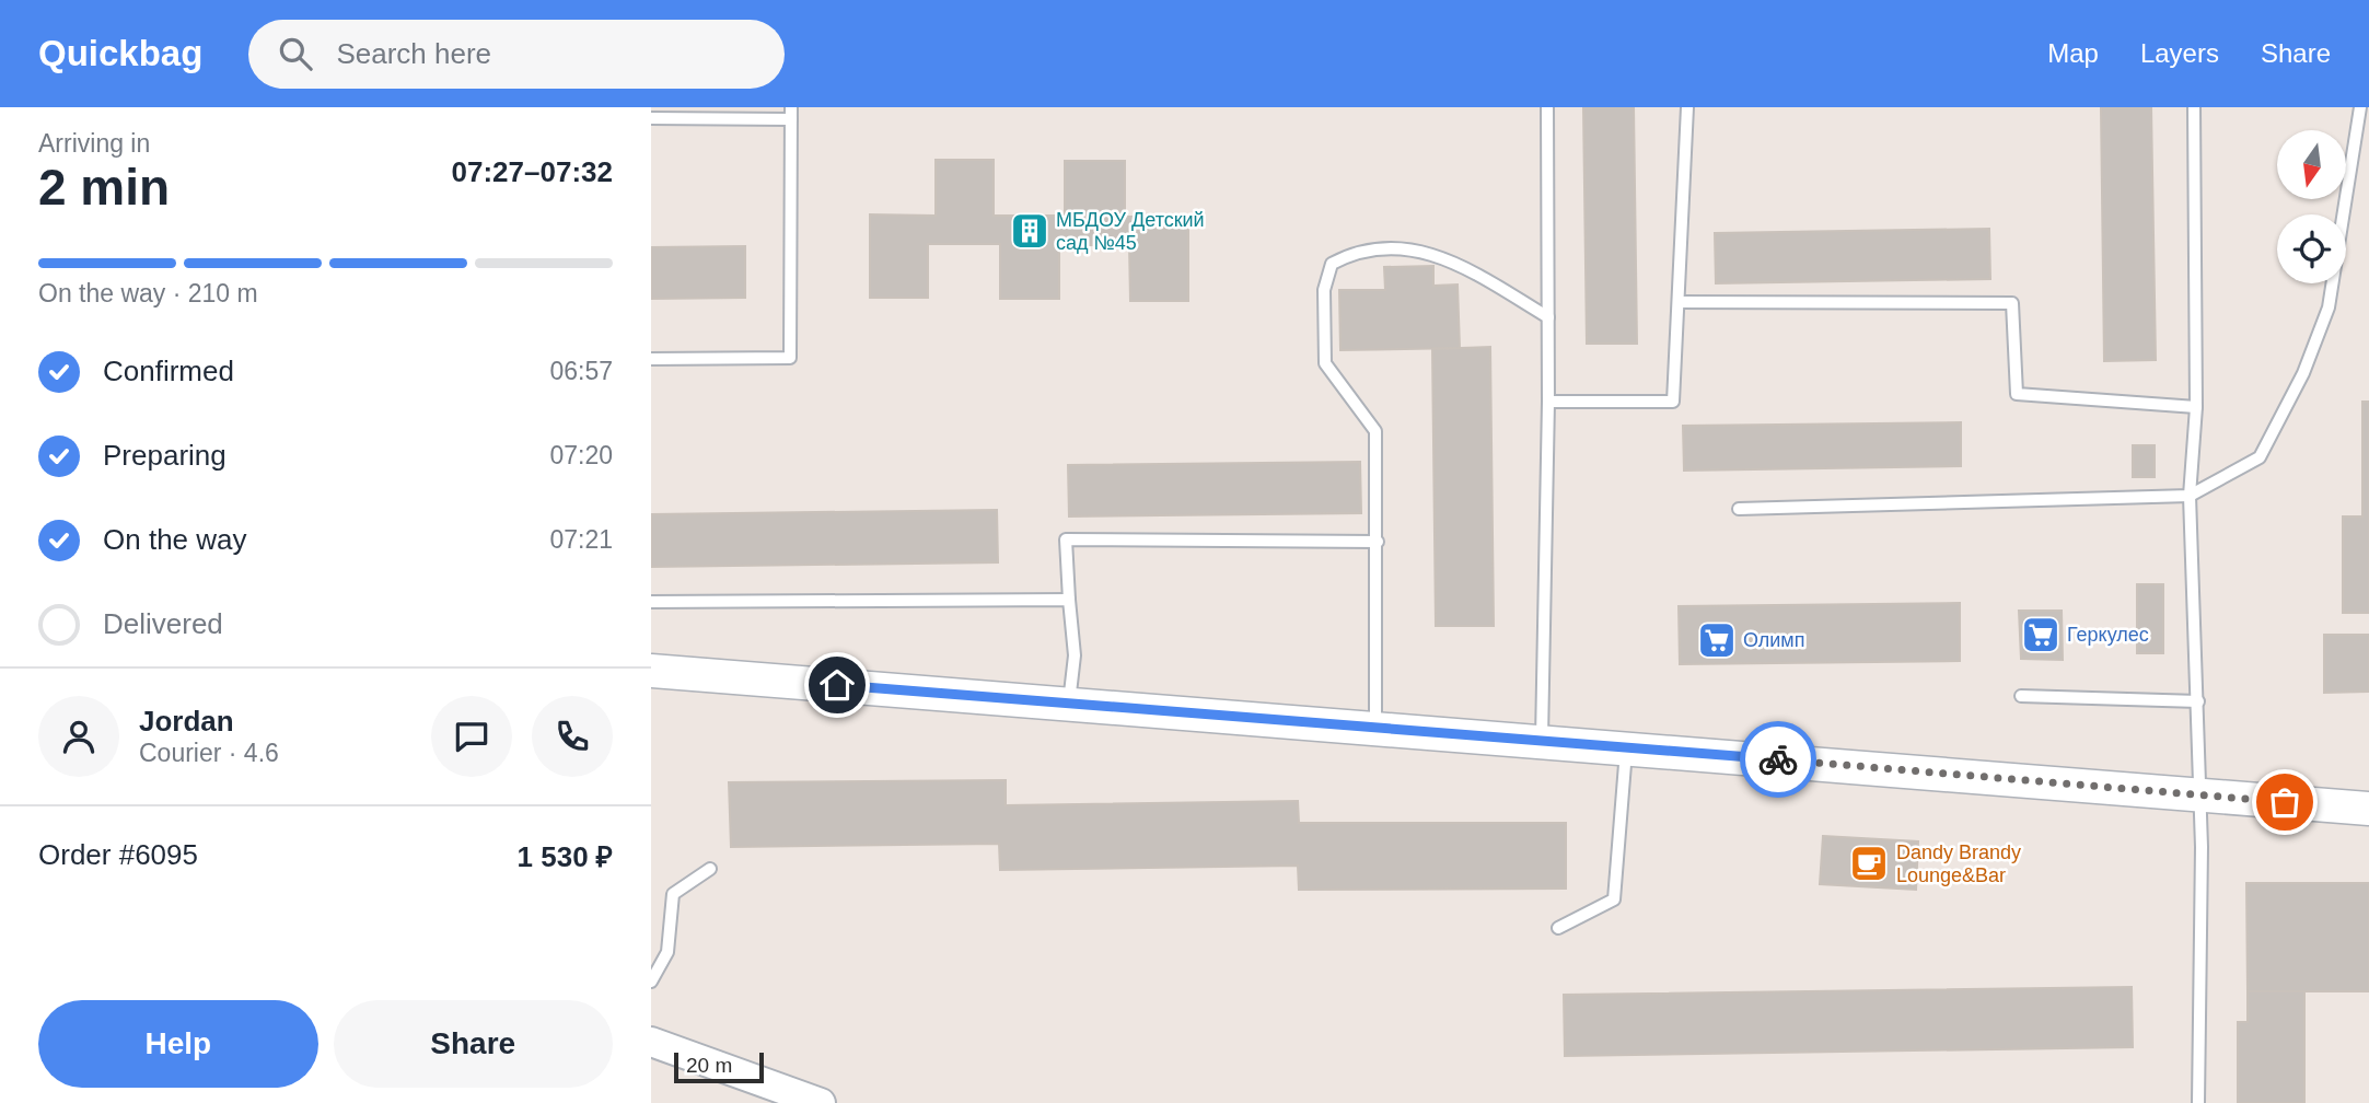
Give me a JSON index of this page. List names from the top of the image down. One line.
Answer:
{"places":{"building":["МБДОУ Детский сад №45"],"supermarket":["Геркулес","Олимп"],"cafe":["Dandy Brandy Lounge&Bar"]},"scale_bar":"20 m","north":"bottom","page":{"header":"Quickbag","search":"Search here","nav":["Map","Layers","Share"],"heading":["2 min","Arriving in","07:27–07:32"],"panel":["Jordan","Courier · 4.6","Order #6095","1 530 ₽"],"bar":"On the way · 210 m","list":[["Confirmed","06:57"],["Preparing","07:20"],["On the way","07:21"],"Delivered"],"buttons":["Help","Share"],"scale":"20 m"}}
